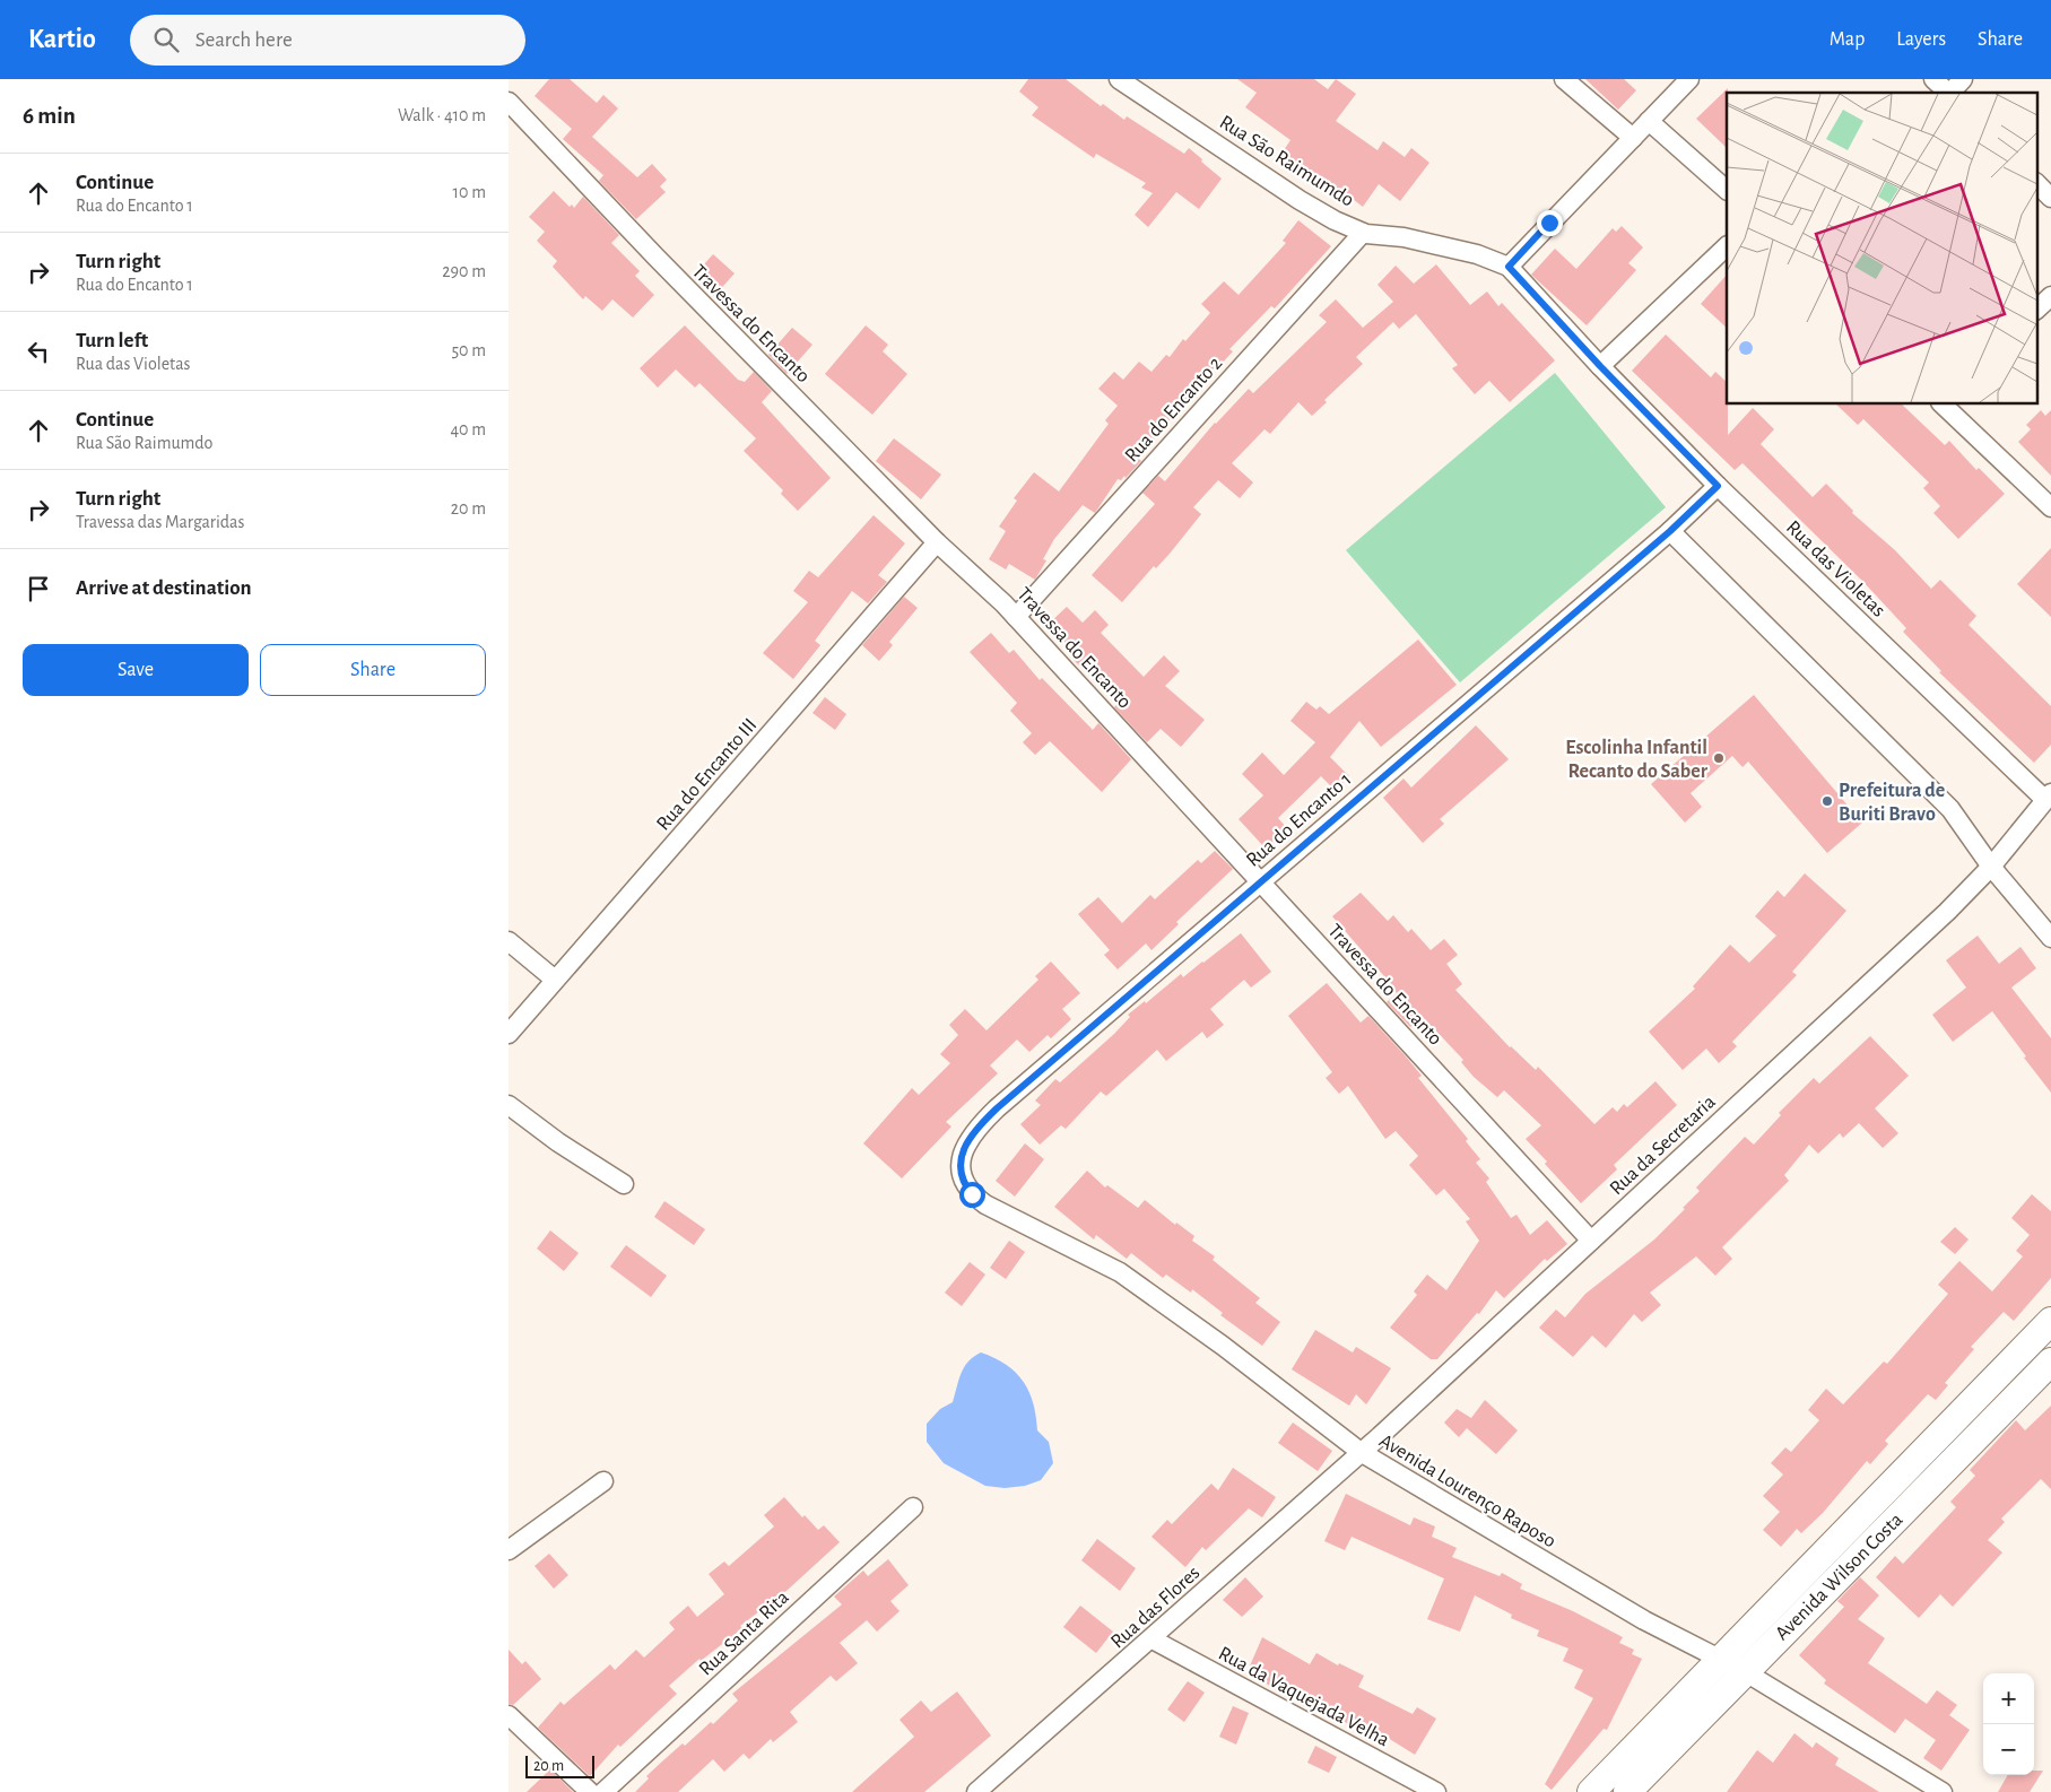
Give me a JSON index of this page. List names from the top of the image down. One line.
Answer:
{"streets":{"street":["Rua São Raimumdo","Travessa do Encanto","Rua do Encanto 2","Rua das Violetas","Rua do Encanto III","Rua do Encanto 1","Rua da Secretaria","Avenida Lourenço Raposo","Avenida Wilson Costa","Rua das Flores","Rua Santa Rita","Rua da Vaquejada Velha"]},"crossings":[["Rua São Raimumdo","Rua do Encanto 2"],["Rua São Raimumdo","Rua das Violetas"],["Travessa do Encanto","Rua do Encanto 2"],["Travessa do Encanto","Rua do Encanto III"],["Travessa do Encanto","Rua do Encanto 1"],["Travessa do Encanto","Rua da Secretaria"],["Rua das Violetas","Rua do Encanto 1"],["Rua das Violetas","Rua da Secretaria"],["Rua do Encanto 1","Avenida Lourenço Raposo"],["Rua da Secretaria","Avenida Lourenço Raposo"],["Rua da Secretaria","Rua das Flores"],["Avenida Lourenço Raposo","Avenida Wilson Costa"],["Avenida Lourenço Raposo","Rua das Flores"],["Rua das Flores","Rua da Vaquejada Velha"]],"places":["Escolinha Infantil Recanto do Saber","Prefeitura de Buriti Bravo"],"scale_bar":"20 m","page":{"header":"Kartio","search":"Search here","nav":["Map","Layers","Share"],"heading":["6 min","Walk · 410 m"],"list":[["Continue","Rua do Encanto 1","10 m"],["Turn right","Rua do Encanto 1","290 m"],["Turn left","Rua das Violetas","50 m"],["Continue","Rua São Raimumdo","40 m"],["Turn right","Travessa das Margaridas","20 m"],"Arrive at destination"],"buttons":["Save","Share"],"map_buttons":["+","−"],"scale":"20 m"}}
